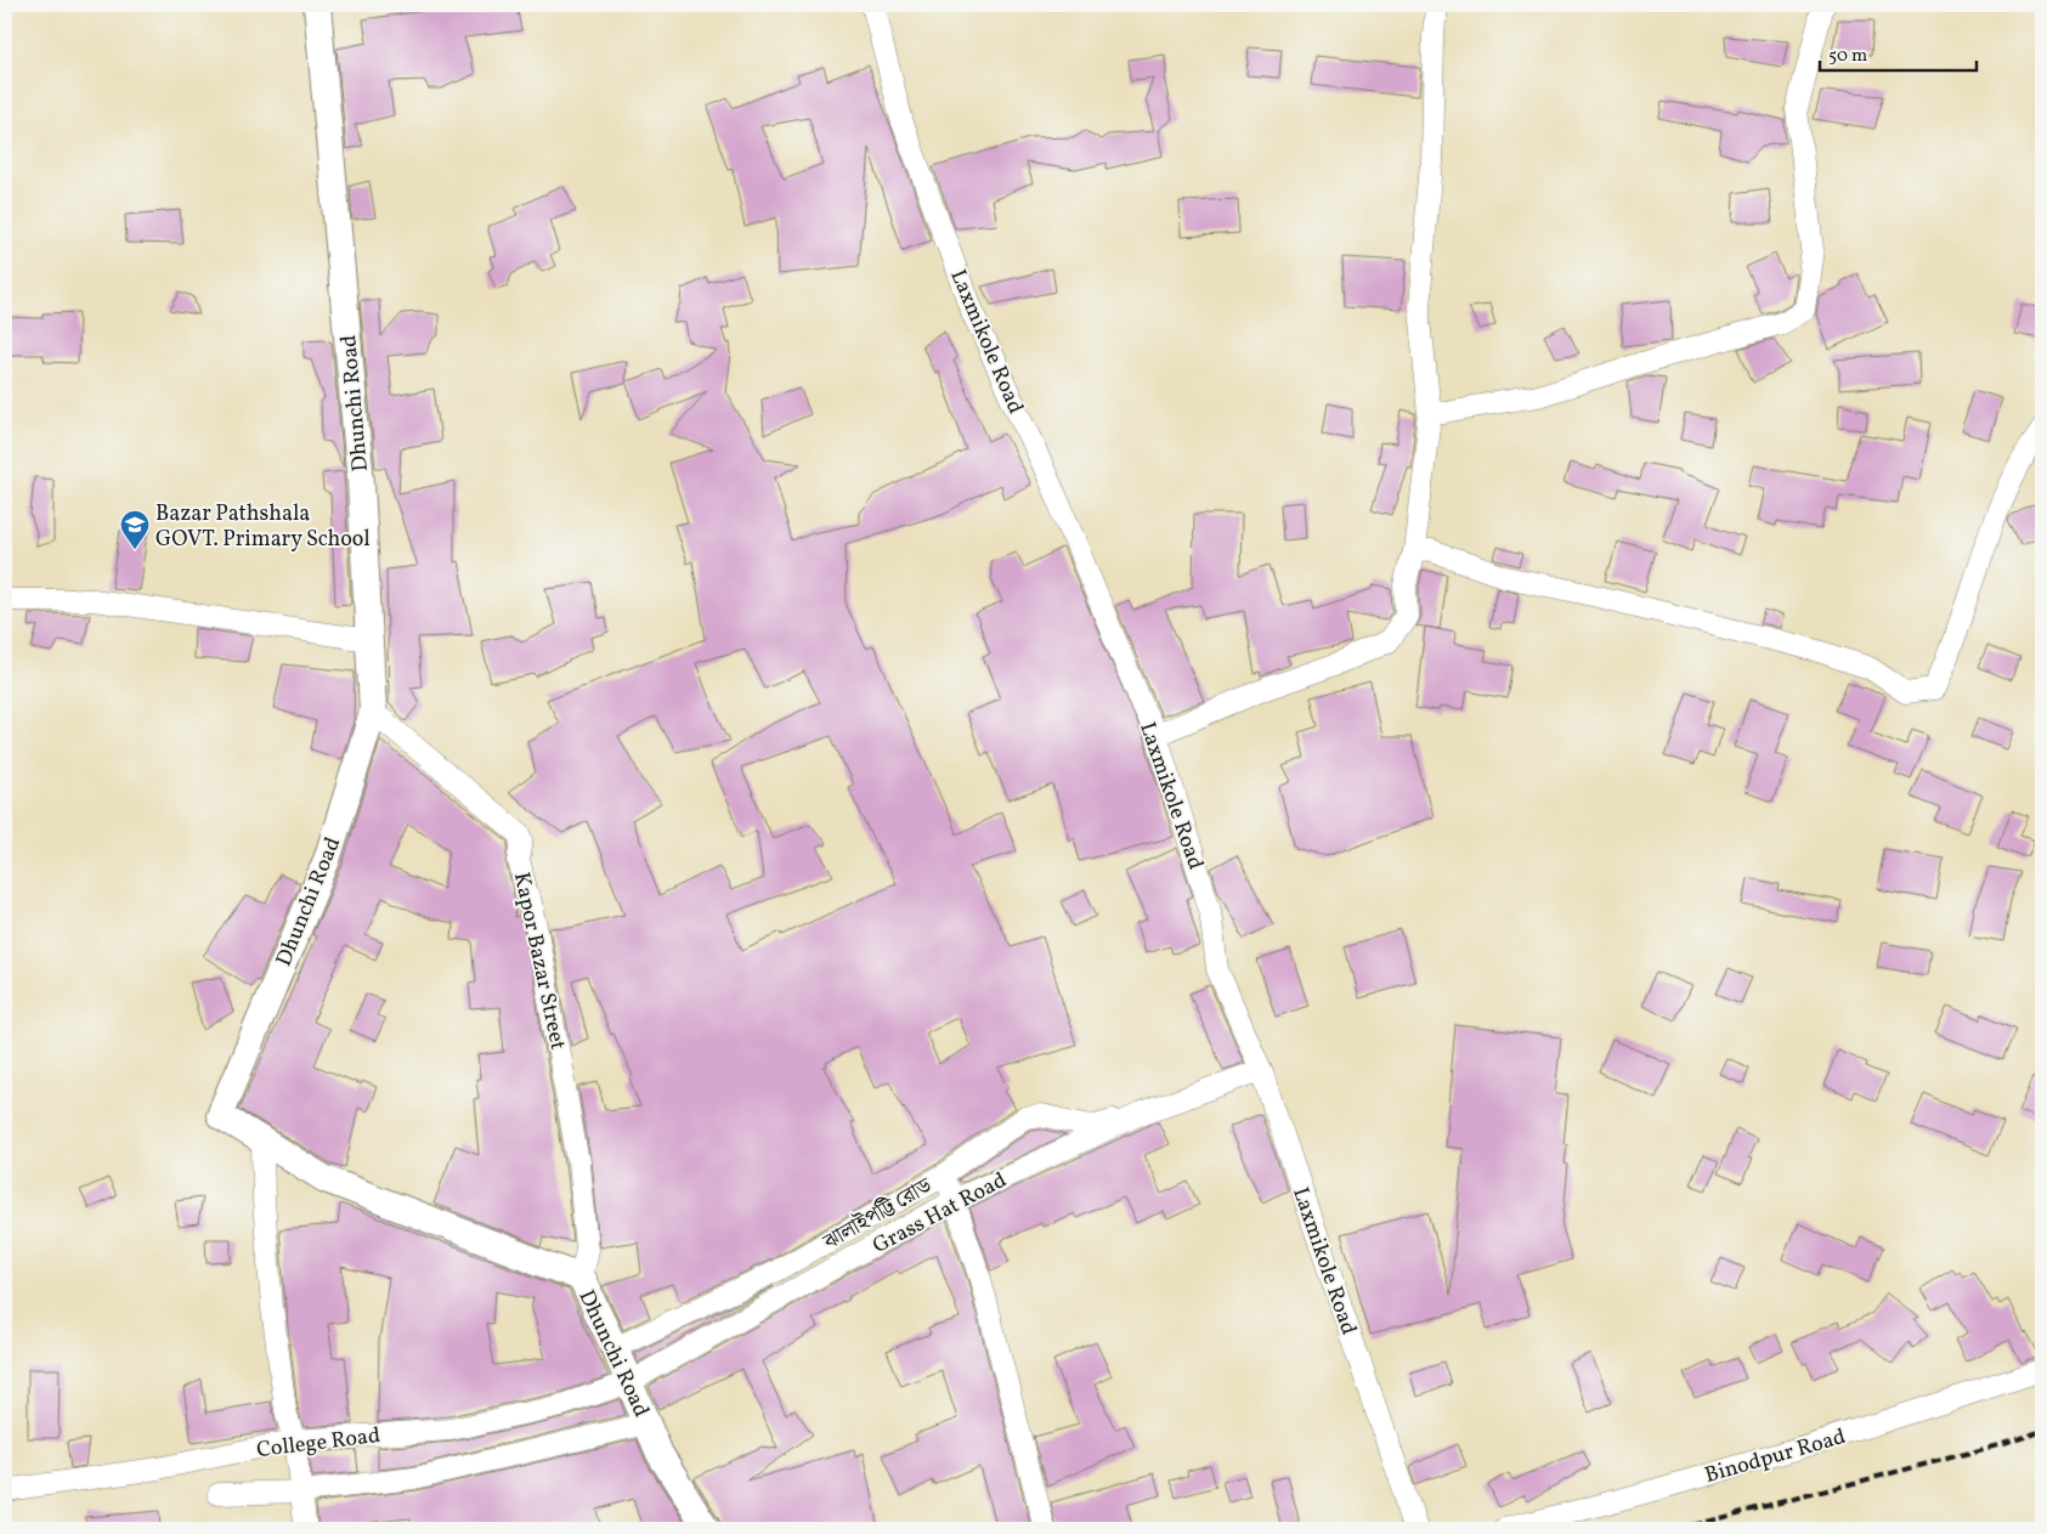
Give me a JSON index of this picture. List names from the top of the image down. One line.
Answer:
{"streets":{"street":["Laxmikole Road","Dhunchi Road","Kapor Bazar Street","Grass Hat Road","ঝালাইপট্টি রোড","College Road","Binodpur Road"]},"crossings":[["Laxmikole Road","Grass Hat Road"],["Dhunchi Road","Kapor Bazar Street"],["Dhunchi Road","Grass Hat Road"],["Dhunchi Road","ঝালাইপট্টি রোড"],["Dhunchi Road","College Road"],["Grass Hat Road","ঝালাইপট্টি রোড"],["Grass Hat Road","College Road"]],"places":{"school or university":["Bazar Pathshala GOVT. Primary School"]},"scale_bar":"50 m"}
